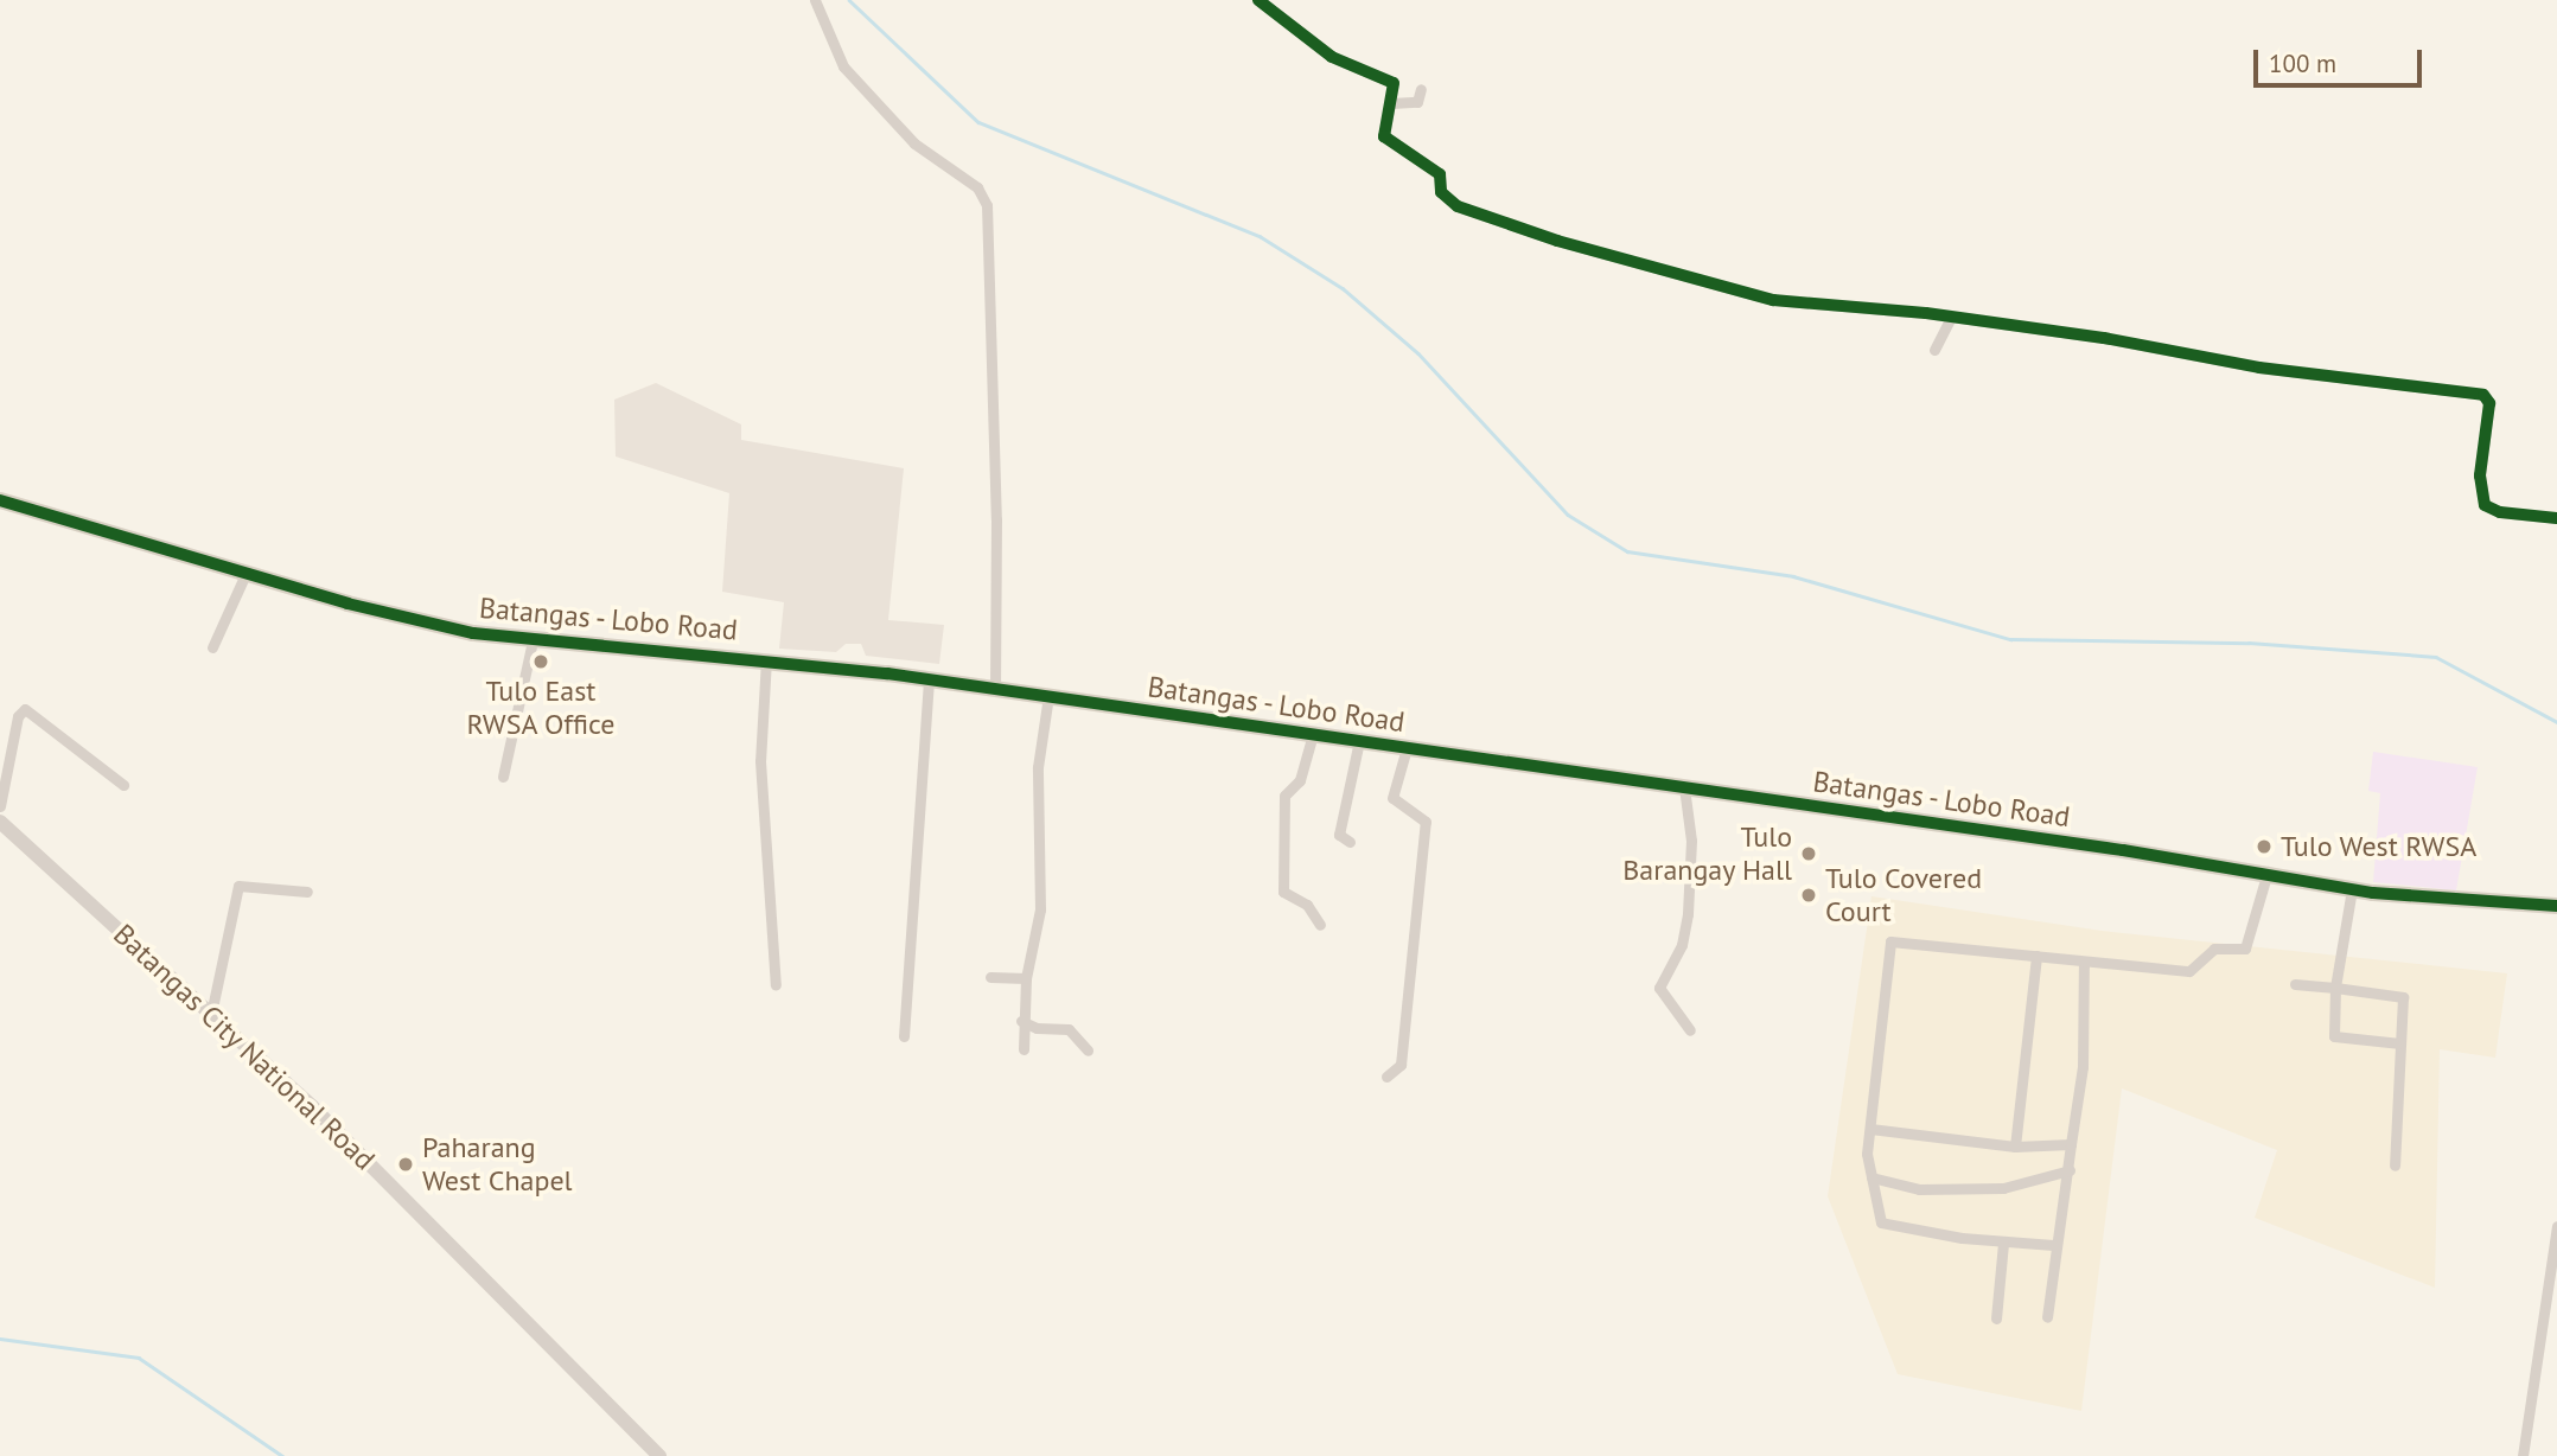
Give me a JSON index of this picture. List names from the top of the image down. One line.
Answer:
{"streets":{"main road":["Batangas - Lobo Road"],"street":["Batangas City National Road"]},"places":["Tulo East RWSA Office","Tulo West RWSA","Tulo Barangay Hall","Tulo Covered Court","Paharang West Chapel"],"scale_bar":"100 m"}
